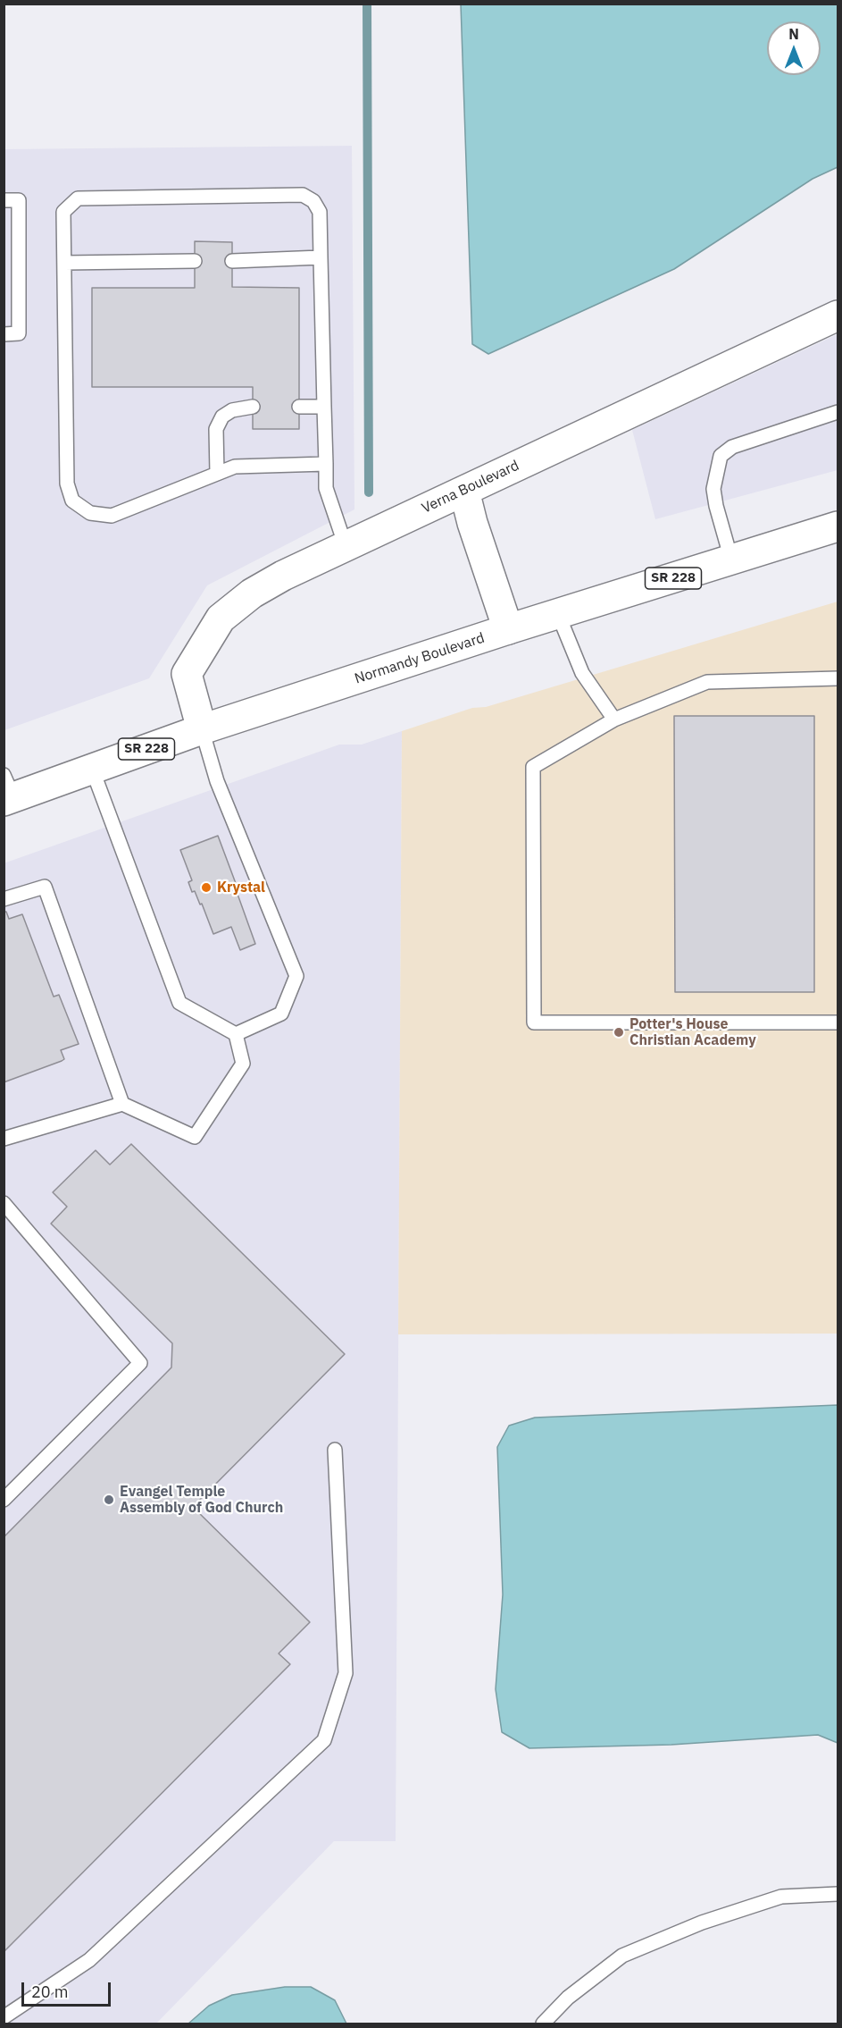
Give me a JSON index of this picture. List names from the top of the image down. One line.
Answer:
{"streets":{"street":["Verna Boulevard","SR 228","Normandy Boulevard"]},"crossings":[["Verna Boulevard","Normandy Boulevard"]],"places":["Krystal","Potter's House Christian Academy","Evangel Temple Assembly of God Church"],"scale_bar":"20 m","north":"top"}
